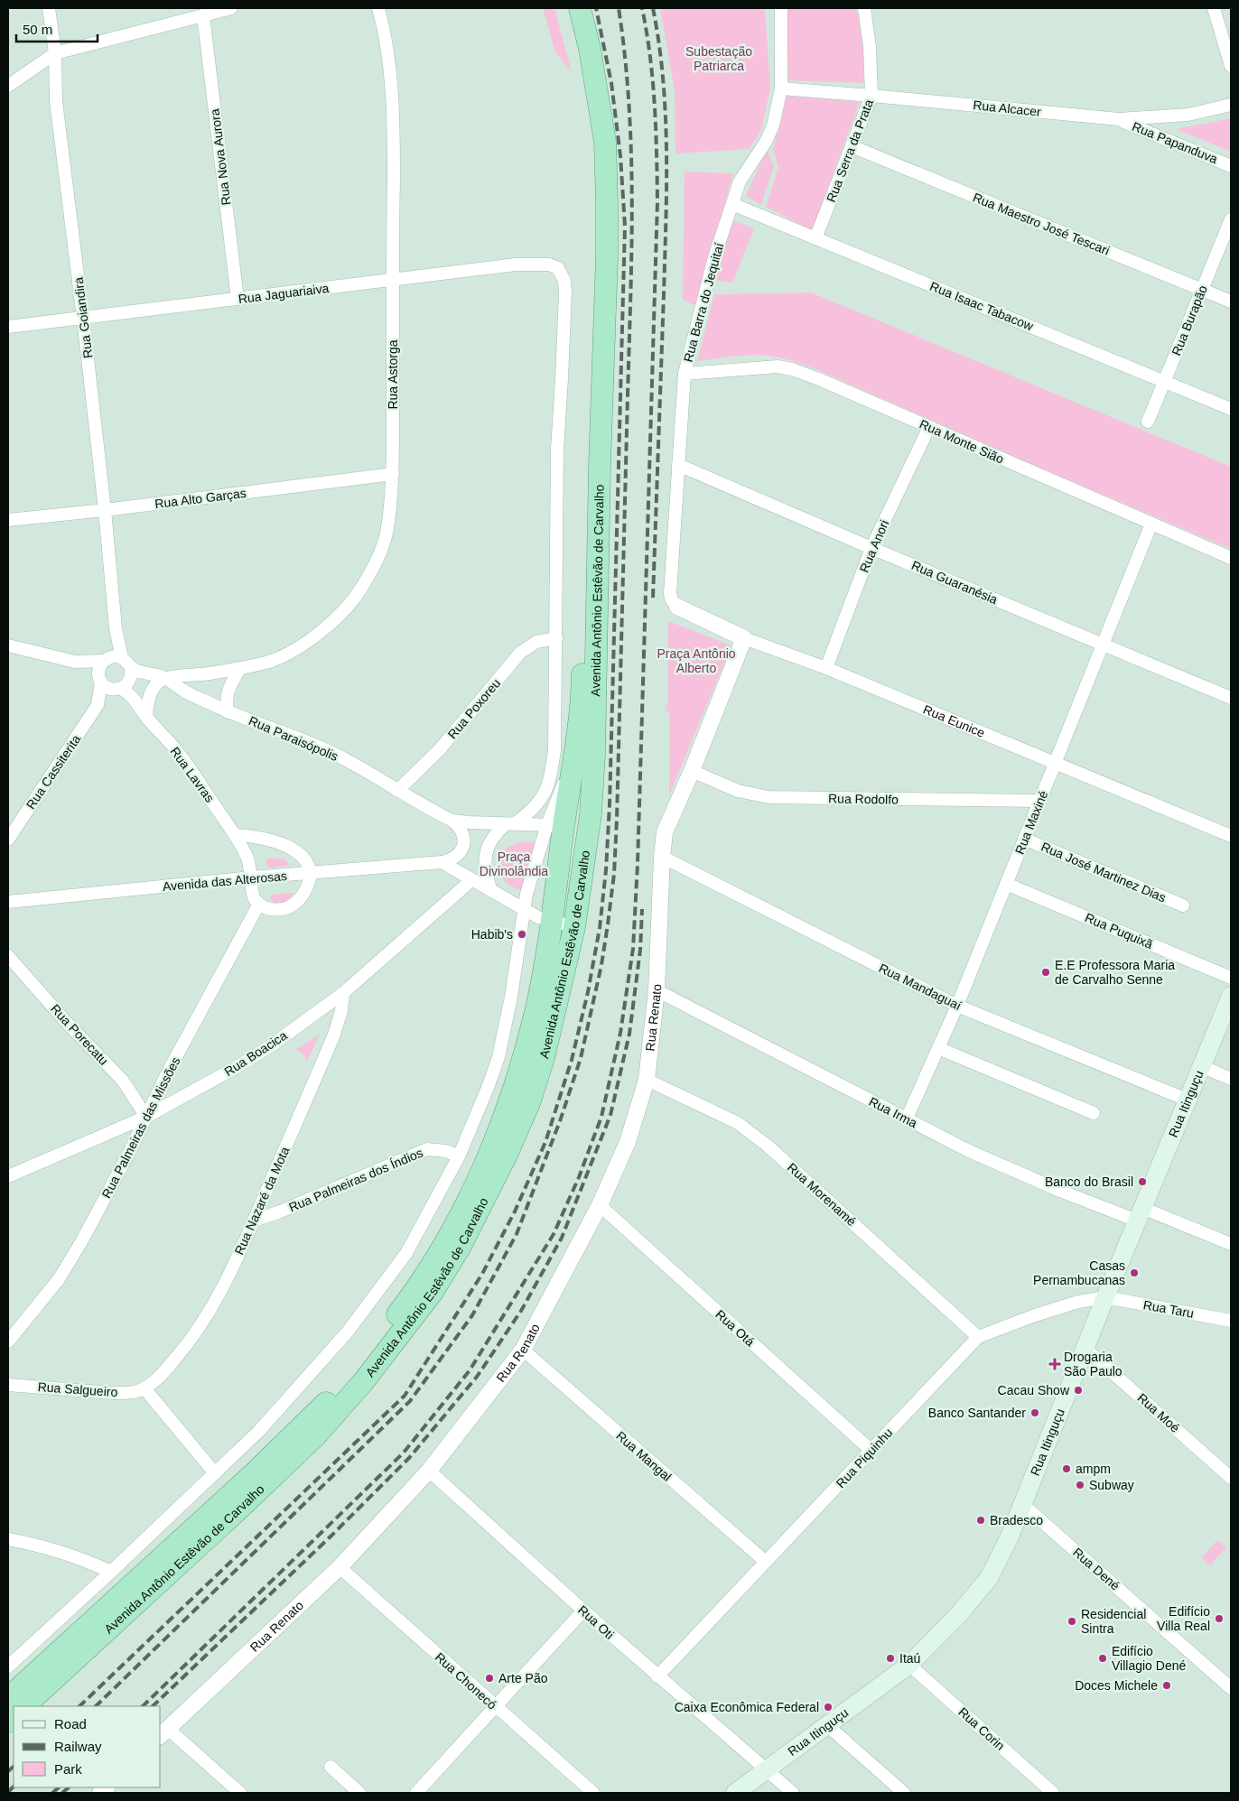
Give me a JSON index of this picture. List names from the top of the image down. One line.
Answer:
{"streets":{"highway":["Avenida Antônio Estêvão de Carvalho"],"main road":["Rua Itinguçu"],"street":["Rua Alcacer","Rua Papanduva","Rua Serra da Prata","Rua Nova Aurora","Rua Maestro José Tescari","Rua Jaguariaiva","Rua Barra do Jequitaí","Rua Isaac Tabacow","Rua Goiandira","Rua Burapão","Rua Astorga","Rua Monte Sião","Rua Alto Garças","Rua Anori","Rua Guaranésia","Rua Poxoreu","Rua Eunice","Rua Paraisópolis","Rua Cassiterita","Rua Lavras","Rua Rodolfo","Rua Maxiné","Rua José Martinez Dias","Avenida das Alterosas","Rua Puquixã","Rua Mandaguaí","Rua Renato","Rua Porecatu","Rua Boacica","Rua Irma","Rua Palmeiras das Missões","Rua Palmeiras dos Índios","Rua Morenamé","Rua Nazaré da Mota","Rua Taru","Rua Otá","Rua Salgueiro","Rua Moé","Rua Mangal","Rua Piquinhu","Rua Dené","Rua Oti","Rua Chonecó","Rua Corin"]},"crossings":[["Rua Alcacer","Rua Papanduva"],["Rua Alcacer","Rua Serra da Prata"],["Rua Alcacer","Rua Barra do Jequitaí"],["Rua Serra da Prata","Rua Maestro José Tescari"],["Rua Serra da Prata","Rua Isaac Tabacow"],["Rua Nova Aurora","Rua Jaguariaiva"],["Rua Maestro José Tescari","Rua Burapão"],["Rua Jaguariaiva","Rua Goiandira"],["Rua Jaguariaiva","Rua Astorga"],["Rua Jaguariaiva","Rua Poxoreu"],["Rua Barra do Jequitaí","Rua Isaac Tabacow"],["Rua Barra do Jequitaí","Rua Monte Sião"],["Rua Barra do Jequitaí","Rua Guaranésia"],["Rua Barra do Jequitaí","Rua Eunice"],["Rua Isaac Tabacow","Rua Burapão"],["Rua Goiandira","Rua Alto Garças"],["Rua Goiandira","Rua Paraisópolis"],["Rua Goiandira","Rua Cassiterita"],["Rua Goiandira","Rua Lavras"],["Rua Astorga","Rua Alto Garças"],["Rua Astorga","Rua Paraisópolis"],["Rua Monte Sião","Rua Anori"],["Rua Monte Sião","Rua Maxiné"],["Rua Anori","Rua Guaranésia"],["Rua Anori","Rua Eunice"],["Rua Guaranésia","Rua Maxiné"],["Avenida Antônio Estêvão de Carvalho","Rua Palmeiras dos Índios"],["Rua Poxoreu","Rua Paraisópolis"],["Rua Eunice","Rua Maxiné"],["Rua Paraisópolis","Rua Cassiterita"],["Rua Paraisópolis","Rua Lavras"],["Rua Paraisópolis","Avenida das Alterosas"],["Rua Cassiterita","Rua Lavras"],["Rua Lavras","Avenida das Alterosas"],["Rua Lavras","Rua Palmeiras das Missões"],["Rua Rodolfo","Rua Maxiné"],["Rua Maxiné","Rua José Martinez Dias"],["Rua Maxiné","Rua Puquixã"],["Rua Maxiné","Rua Mandaguaí"],["Rua Maxiné","Rua Irma"],["Rua Mandaguaí","Rua Renato"],["Rua Mandaguaí","Rua Itinguçu"],["Rua Renato","Rua Irma"],["Rua Renato","Rua Morenamé"],["Rua Renato","Rua Otá"],["Rua Renato","Rua Mangal"],["Rua Renato","Rua Oti"],["Rua Renato","Rua Chonecó"],["Rua Porecatu","Rua Boacica"],["Rua Porecatu","Rua Palmeiras das Missões"],["Rua Boacica","Rua Palmeiras das Missões"],["Rua Boacica","Rua Nazaré da Mota"],["Rua Itinguçu","Rua Irma"],["Rua Itinguçu","Rua Taru"],["Rua Itinguçu","Rua Moé"],["Rua Itinguçu","Rua Piquinhu"],["Rua Itinguçu","Rua Dené"],["Rua Itinguçu","Rua Oti"],["Rua Itinguçu","Rua Corin"],["Rua Palmeiras dos Índios","Rua Nazaré da Mota"],["Rua Morenamé","Rua Piquinhu"],["Rua Nazaré da Mota","Rua Salgueiro"],["Rua Taru","Rua Piquinhu"],["Rua Otá","Rua Piquinhu"],["Rua Mangal","Rua Piquinhu"],["Rua Piquinhu","Rua Oti"]],"parks":["Subestação Patriarca","Praça Antônio Alberto","Praça Divinolândia"],"places":{"other":["Habib's","E.E Professora Maria de Carvalho Senne","Banco do Brasil","Casas Pernambucanas","Cacau Show","Banco Santander","ampm","Subway","Bradesco","Edifício Villa Real","Residencial Sintra","Itaú","Edifício Villagio Dené","Arte Pão","Doces Michele","Caixa Econômica Federal"],"health":["Drogaria São Paulo"]},"legend":["Road","Railway","Park"],"scale_bar":"50 m"}
